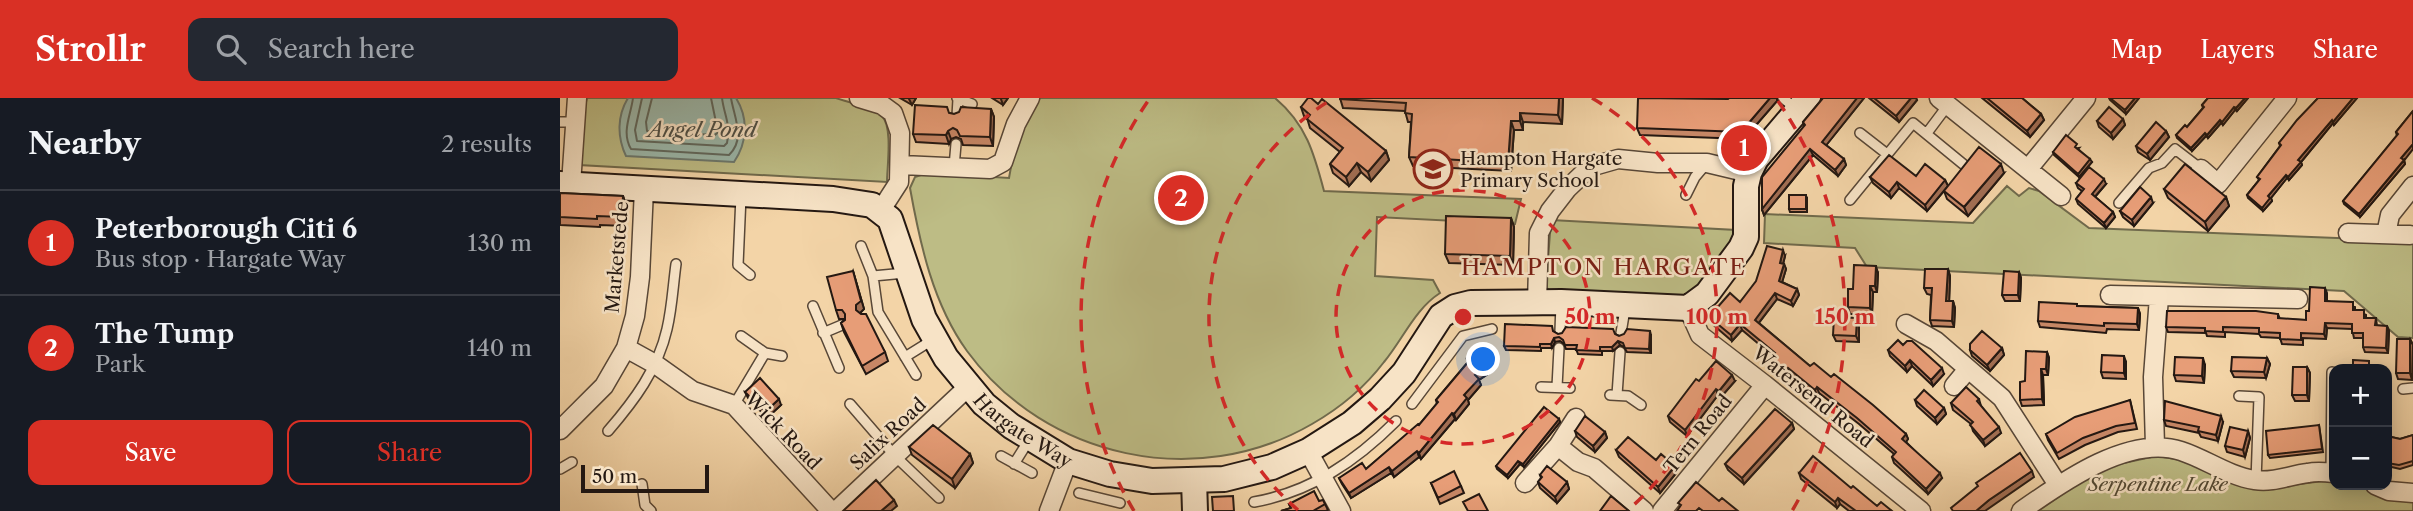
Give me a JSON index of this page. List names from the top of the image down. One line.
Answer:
{"streets":{"street":["Marketstede","Watersend Road","Hargate Way","Wick Road","Salix Road","Tern Road"]},"crossings":[["Marketstede","Wick Road"],["Watersend Road","Hargate Way"],["Watersend Road","Tern Road"],["Hargate Way","Salix Road"],["Wick Road","Salix Road"]],"districts":["HAMPTON HARGATE"],"water":["Angel Pond"],"parks":["Serpentine Lake"],"places":{"school or university":["Hampton Hargate Primary School"]},"scale_bar":"50 m","page":{"header":"Strollr","search":"Search here","nav":["Map","Layers","Share"],"heading":["Nearby","2 results"],"pins":["1","2"],"list":[{"mark":"1","name":"Peterborough Citi 6","note":"Bus stop · Hargate Way","value":"130 m"},{"mark":"2","name":"The Tump","note":"Park","value":"140 m"}],"map_buttons":["+","−"],"buttons":["Save","Share"],"scale":"50 m"},"rings":["50 m","100 m","150 m"]}
